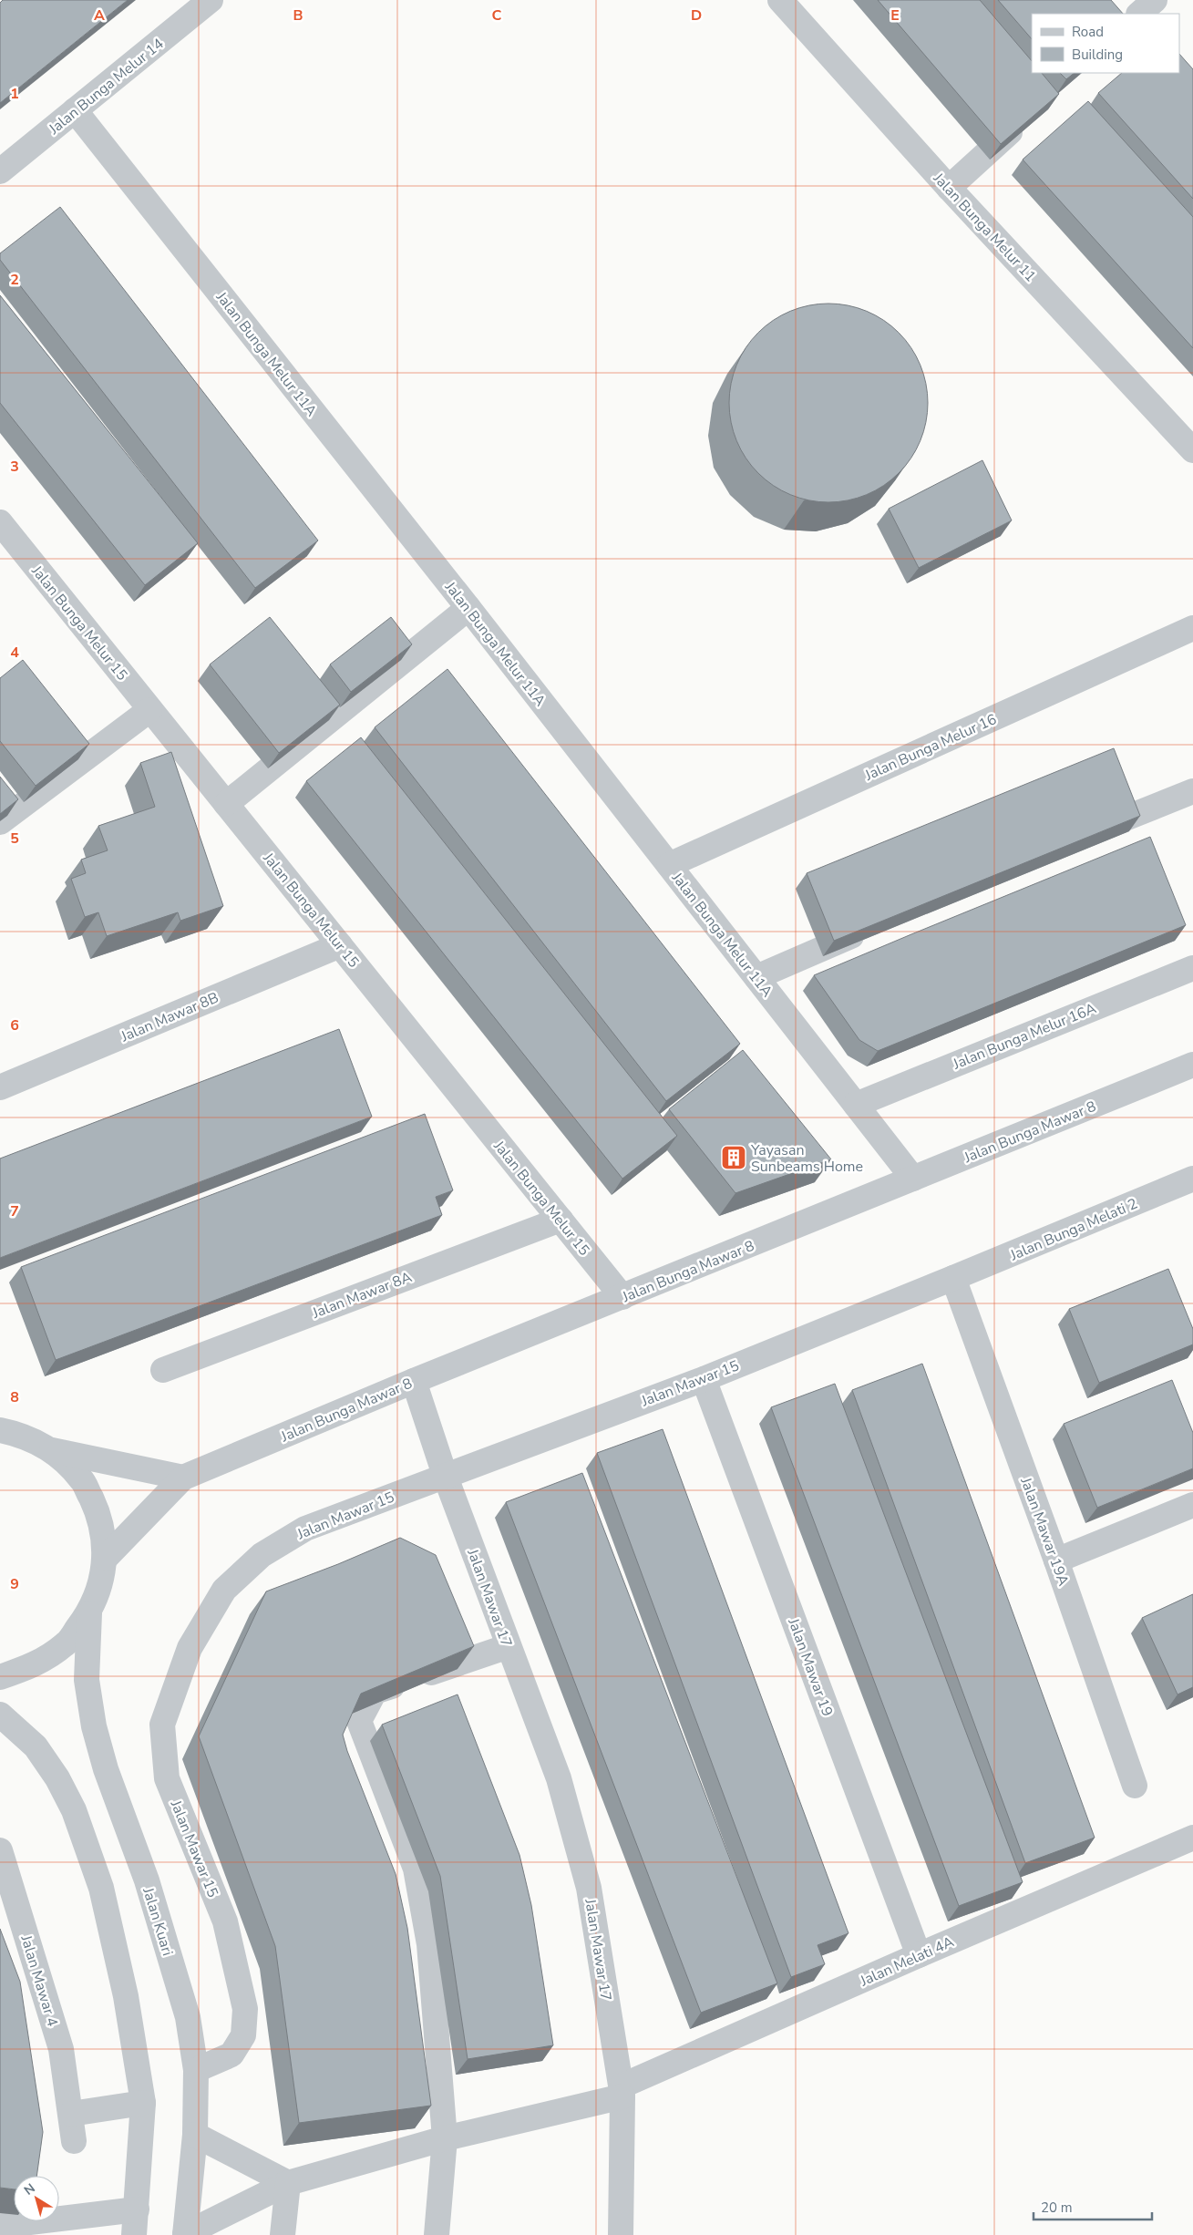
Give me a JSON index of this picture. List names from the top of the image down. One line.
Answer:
{"streets":{"street":["Jalan Bunga Melur 14","Jalan Bunga Melur 11","Jalan Bunga Melur 11A","Jalan Bunga Melur 15","Jalan Bunga Melur 16","Jalan Mawar 8B","Jalan Bunga Melur 16A","Jalan Bunga Mawar 8","Jalan Bunga Melati 2","Jalan Mawar 8A","Jalan Mawar 15","Jalan Mawar 19A","Jalan Mawar 17","Jalan Mawar 19","Jalan Kuari","Jalan Melati 4A","Jalan Mawar 4"]},"crossings":[["Jalan Bunga Melur 14","Jalan Bunga Melur 11A"],["Jalan Bunga Melur 11A","Jalan Bunga Melur 16"],["Jalan Bunga Melur 11A","Jalan Bunga Melur 16A"],["Jalan Bunga Melur 11A","Jalan Bunga Mawar 8"],["Jalan Bunga Melur 15","Jalan Mawar 8B"],["Jalan Bunga Melur 15","Jalan Bunga Mawar 8"],["Jalan Bunga Melur 15","Jalan Mawar 8A"],["Jalan Bunga Mawar 8","Jalan Mawar 17"],["Jalan Bunga Melati 2","Jalan Mawar 15"],["Jalan Bunga Melati 2","Jalan Mawar 19A"],["Jalan Mawar 15","Jalan Mawar 19A"],["Jalan Mawar 15","Jalan Mawar 17"],["Jalan Mawar 15","Jalan Mawar 19"],["Jalan Mawar 15","Jalan Kuari"],["Jalan Mawar 17","Jalan Melati 4A"],["Jalan Mawar 19","Jalan Melati 4A"]],"places":{"building":["Yayasan Sunbeams Home"]},"legend":["Road","Building"],"scale_bar":"20 m","north":"top left","grid":{"columns":["A","B","C","D","E"],"rows":["1","2","3","4","5","6","7","8","9"]}}
